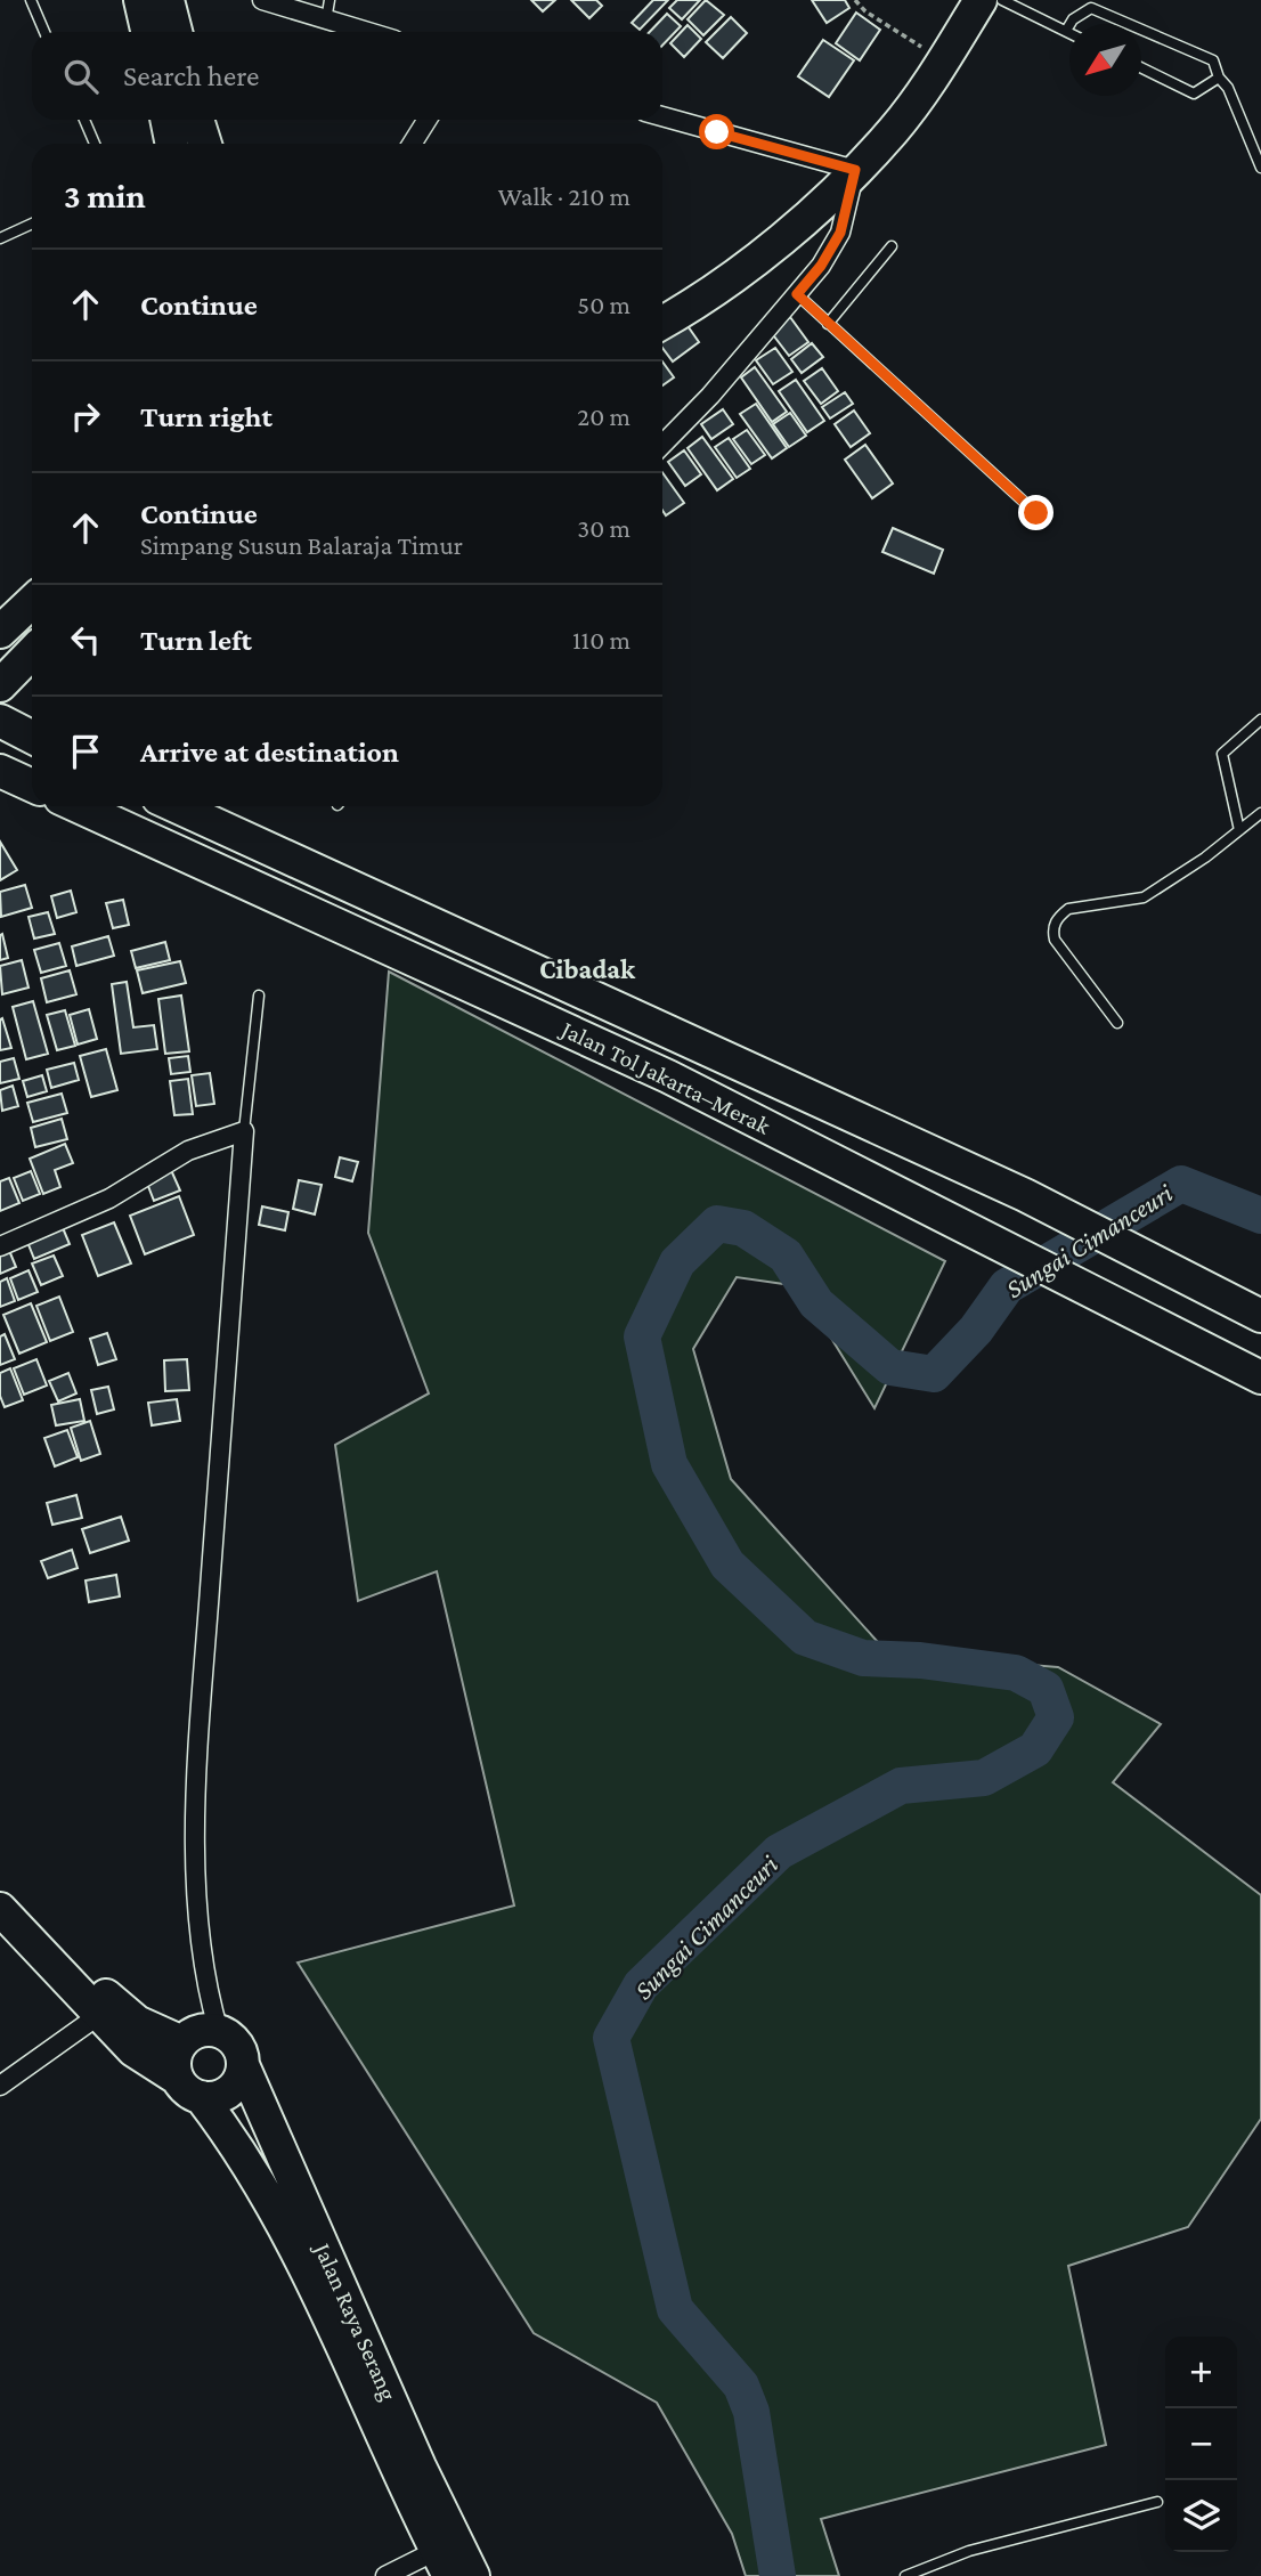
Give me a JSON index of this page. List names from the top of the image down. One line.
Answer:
{"streets":{"highway":["Jalan Tol Jakarta–Merak","Jalan Raya Serang"]},"districts":["Cibadak"],"water":["Sungai Cimanceuri"],"north":"bottom left","page":{"search":"Search here","heading":["3 min","Walk · 210 m"],"list":[["Continue","50 m"],["Turn right","20 m"],["Continue","Simpang Susun Balaraja Timur","30 m"],["Turn left","110 m"],"Arrive at destination"],"map_buttons":["+","−"]}}
